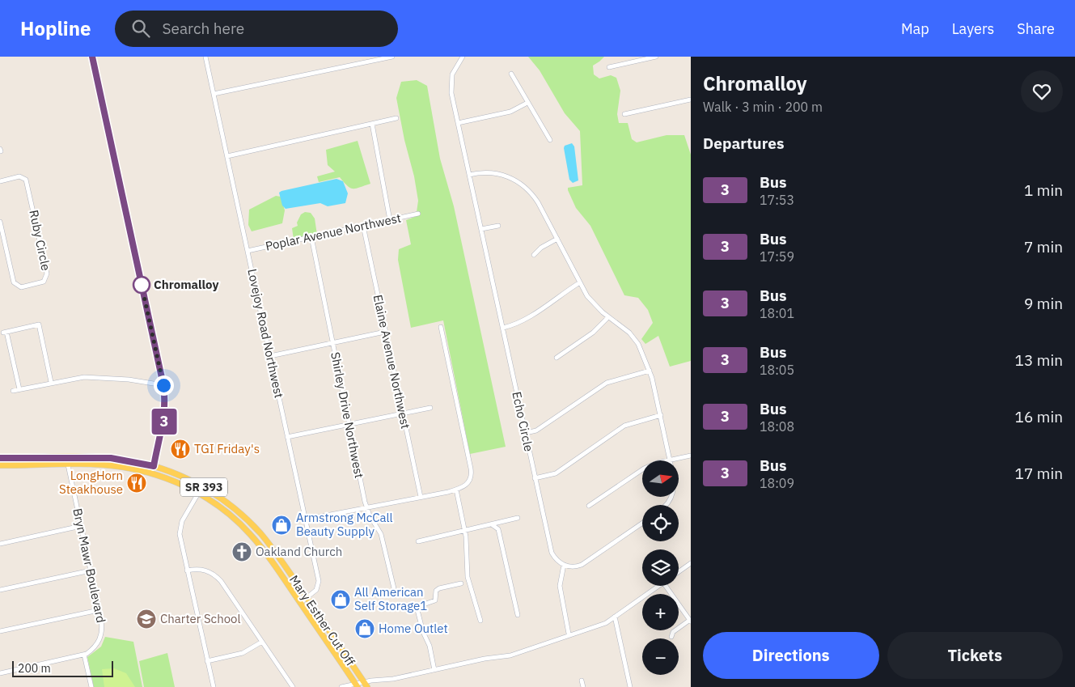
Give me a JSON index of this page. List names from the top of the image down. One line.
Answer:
{"streets":{"main road":["SR 393","Mary Esther Cut Off"],"street":["Poplar Avenue Northwest","Ruby Circle","Lovejoy Road Northwest","Elaine Avenue Northwest","Shirley Drive Northwest","Echo Circle","Bryn Mawr Boulevard"]},"crossings":[["Poplar Avenue Northwest","Lovejoy Road Northwest"],["Poplar Avenue Northwest","Elaine Avenue Northwest"],["Poplar Avenue Northwest","Shirley Drive Northwest"],["Lovejoy Road Northwest","Mary Esther Cut Off"],["SR 393","Bryn Mawr Boulevard"],["SR 393","Mary Esther Cut Off"],["Bryn Mawr Boulevard","Mary Esther Cut Off"]],"places":{"other":["Chromalloy"],"restaurant":["TGI Friday's","LongHorn Steakhouse"],"shop":["Armstrong McCall Beauty Supply","All American Self Storage1","Home Outlet"],"church":["Oakland Church"],"school or university":["Charter School"]},"lines":["bus line 3"],"scale_bar":"200 m","north":"right","page":{"header":"Hopline","search":"Search here","nav":["Map","Layers","Share"],"on_map":"3","heading":[["Chromalloy","Walk · 3 min · 200 m"],"Departures"],"list":[{"mark":"3","name":"Bus","note":"17:53","value":"1 min"},{"mark":"3","name":"Bus","note":"17:59","value":"7 min"},{"mark":"3","name":"Bus","note":"18:01","value":"9 min"},{"mark":"3","name":"Bus","note":"18:05","value":"13 min"},{"mark":"3","name":"Bus","note":"18:08","value":"16 min"},{"mark":"3","name":"Bus","note":"18:09","value":"17 min"}],"map_buttons":["+","−"],"buttons":["Directions","Tickets"],"scale":"200 m"}}
